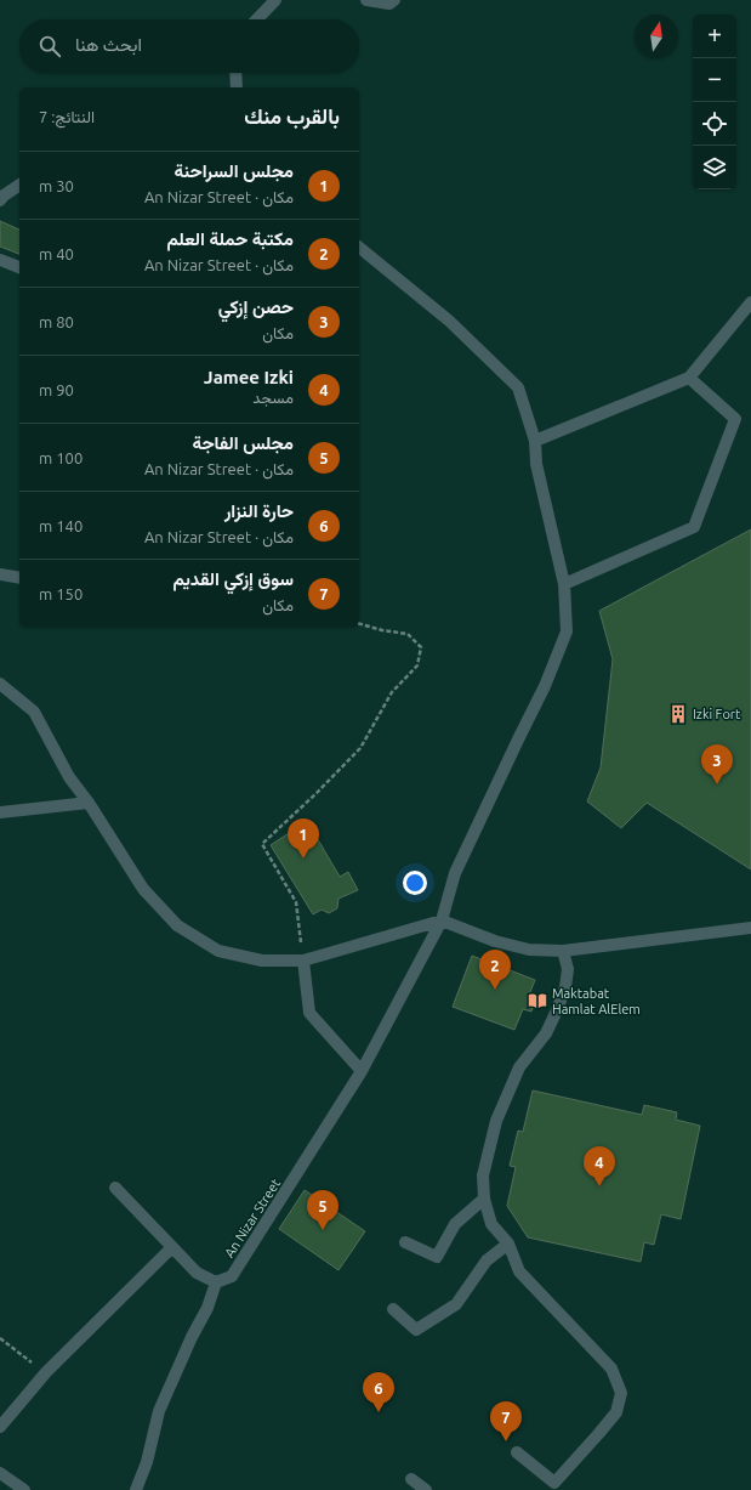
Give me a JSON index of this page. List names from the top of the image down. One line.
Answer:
{"streets":{"street":["An Nizar Street"]},"places":{"building":["Izki Fort"],"library":["Maktabat Hamlat AlElem"]},"north":"top","page":{"map_buttons":["+","−"],"search":"ابحث هنا","heading":["بالقرب منك","النتائج: 7"],"list":[{"mark":"1","name":"مجلس السراحنة","note":"مكان · An Nizar Street","value":"30 m"},{"mark":"2","name":"مكتبة حملة العلم","note":"مكان · An Nizar Street","value":"40 m"},{"mark":"3","name":"حصن إزكي","note":"مكان","value":"80 m"},{"mark":"4","name":"Jamee Izki","note":"مسجد","value":"90 m"},{"mark":"5","name":"مجلس الفاجة","note":"مكان · An Nizar Street","value":"100 m"},{"mark":"6","name":"حارة النزار","note":"مكان · An Nizar Street","value":"140 m"},{"mark":"7","name":"سوق إزكي القديم","note":"مكان","value":"150 m"}],"pins":["3","1","2","4","5","6","7"]}}
